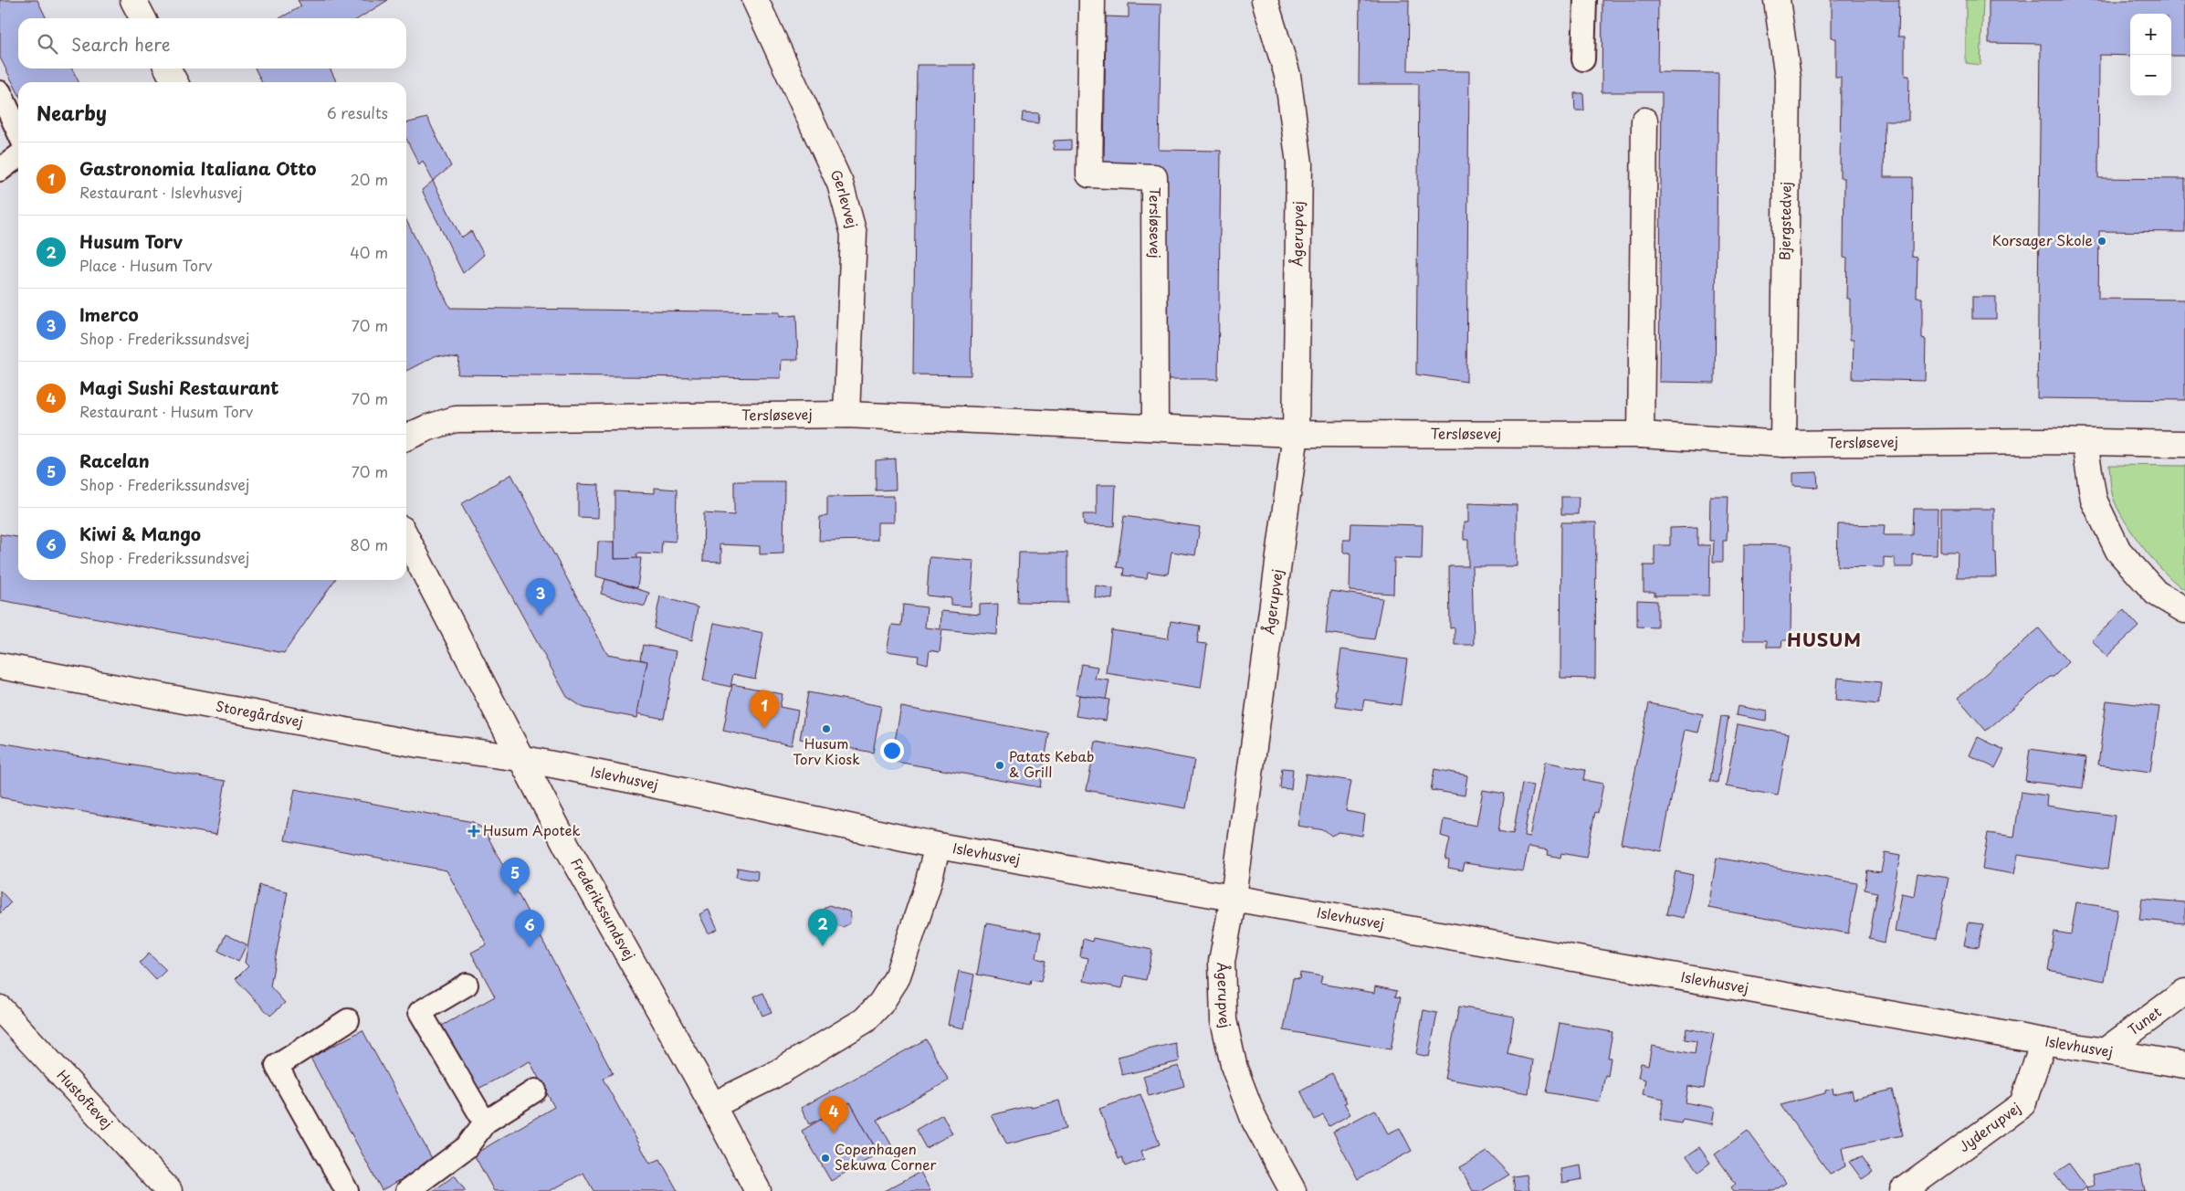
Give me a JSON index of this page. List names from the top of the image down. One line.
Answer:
{"streets":{"street":["Gerlevvej","Bjergstedvej","Tersløsevej","Ågerupvej","Storegårdsvej","Islevhusvej","Frederikssundsvej","Tunet","Hustoftevej","Jyderupvej"]},"crossings":[["Gerlevvej","Tersløsevej"],["Bjergstedvej","Tersløsevej"],["Tersløsevej","Ågerupvej"],["Ågerupvej","Islevhusvej"],["Storegårdsvej","Islevhusvej"],["Storegårdsvej","Frederikssundsvej"],["Islevhusvej","Frederikssundsvej"],["Islevhusvej","Tunet"],["Islevhusvej","Jyderupvej"]],"districts":["HUSUM"],"places":{"other":["Korsager Skole","Husum Torv Kiosk","Patats Kebab & Grill","Copenhagen Sekuwa Corner"],"health":["Husum Apotek"]},"page":{"map_buttons":["+","−"],"search":"Search here","heading":["Nearby","6 results"],"list":[{"mark":"1","name":"Gastronomia Italiana Otto","note":"Restaurant · Islevhusvej","value":"20 m"},{"mark":"2","name":"Husum Torv","note":"Place · Husum Torv","value":"40 m"},{"mark":"3","name":"Imerco","note":"Shop · Frederikssundsvej","value":"70 m"},{"mark":"4","name":"Magi Sushi Restaurant","note":"Restaurant · Husum Torv","value":"70 m"},{"mark":"5","name":"Racelan","note":"Shop · Frederikssundsvej","value":"70 m"},{"mark":"6","name":"Kiwi & Mango","note":"Shop · Frederikssundsvej","value":"80 m"}],"pins":["3","1","5","2","6","4"]}}
